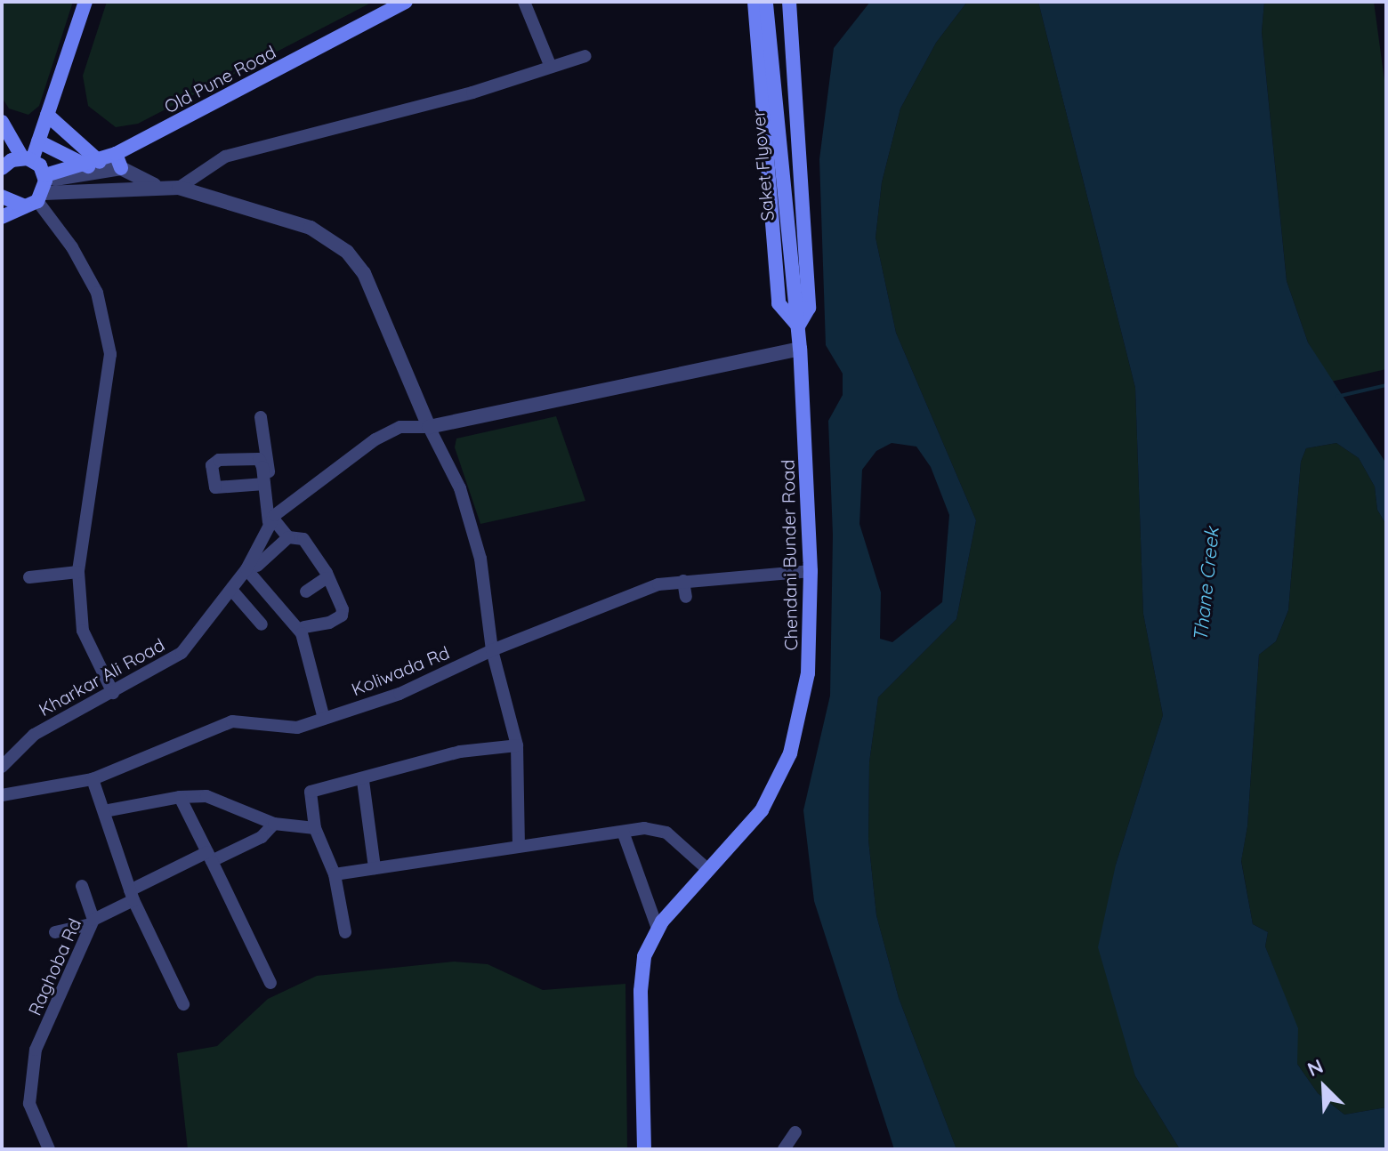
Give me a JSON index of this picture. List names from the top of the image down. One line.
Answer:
{"streets":{"main road":["Old Pune Road","Saket Flyover","Chendani Bunder Road"],"street":["Koliwada Rd","Kharkar Ali Road","Raghoba Rd"]},"crossings":[["Saket Flyover","Chendani Bunder Road"],["Chendani Bunder Road","Koliwada Rd"]],"water":["Thane Creek"],"north":"top left"}
